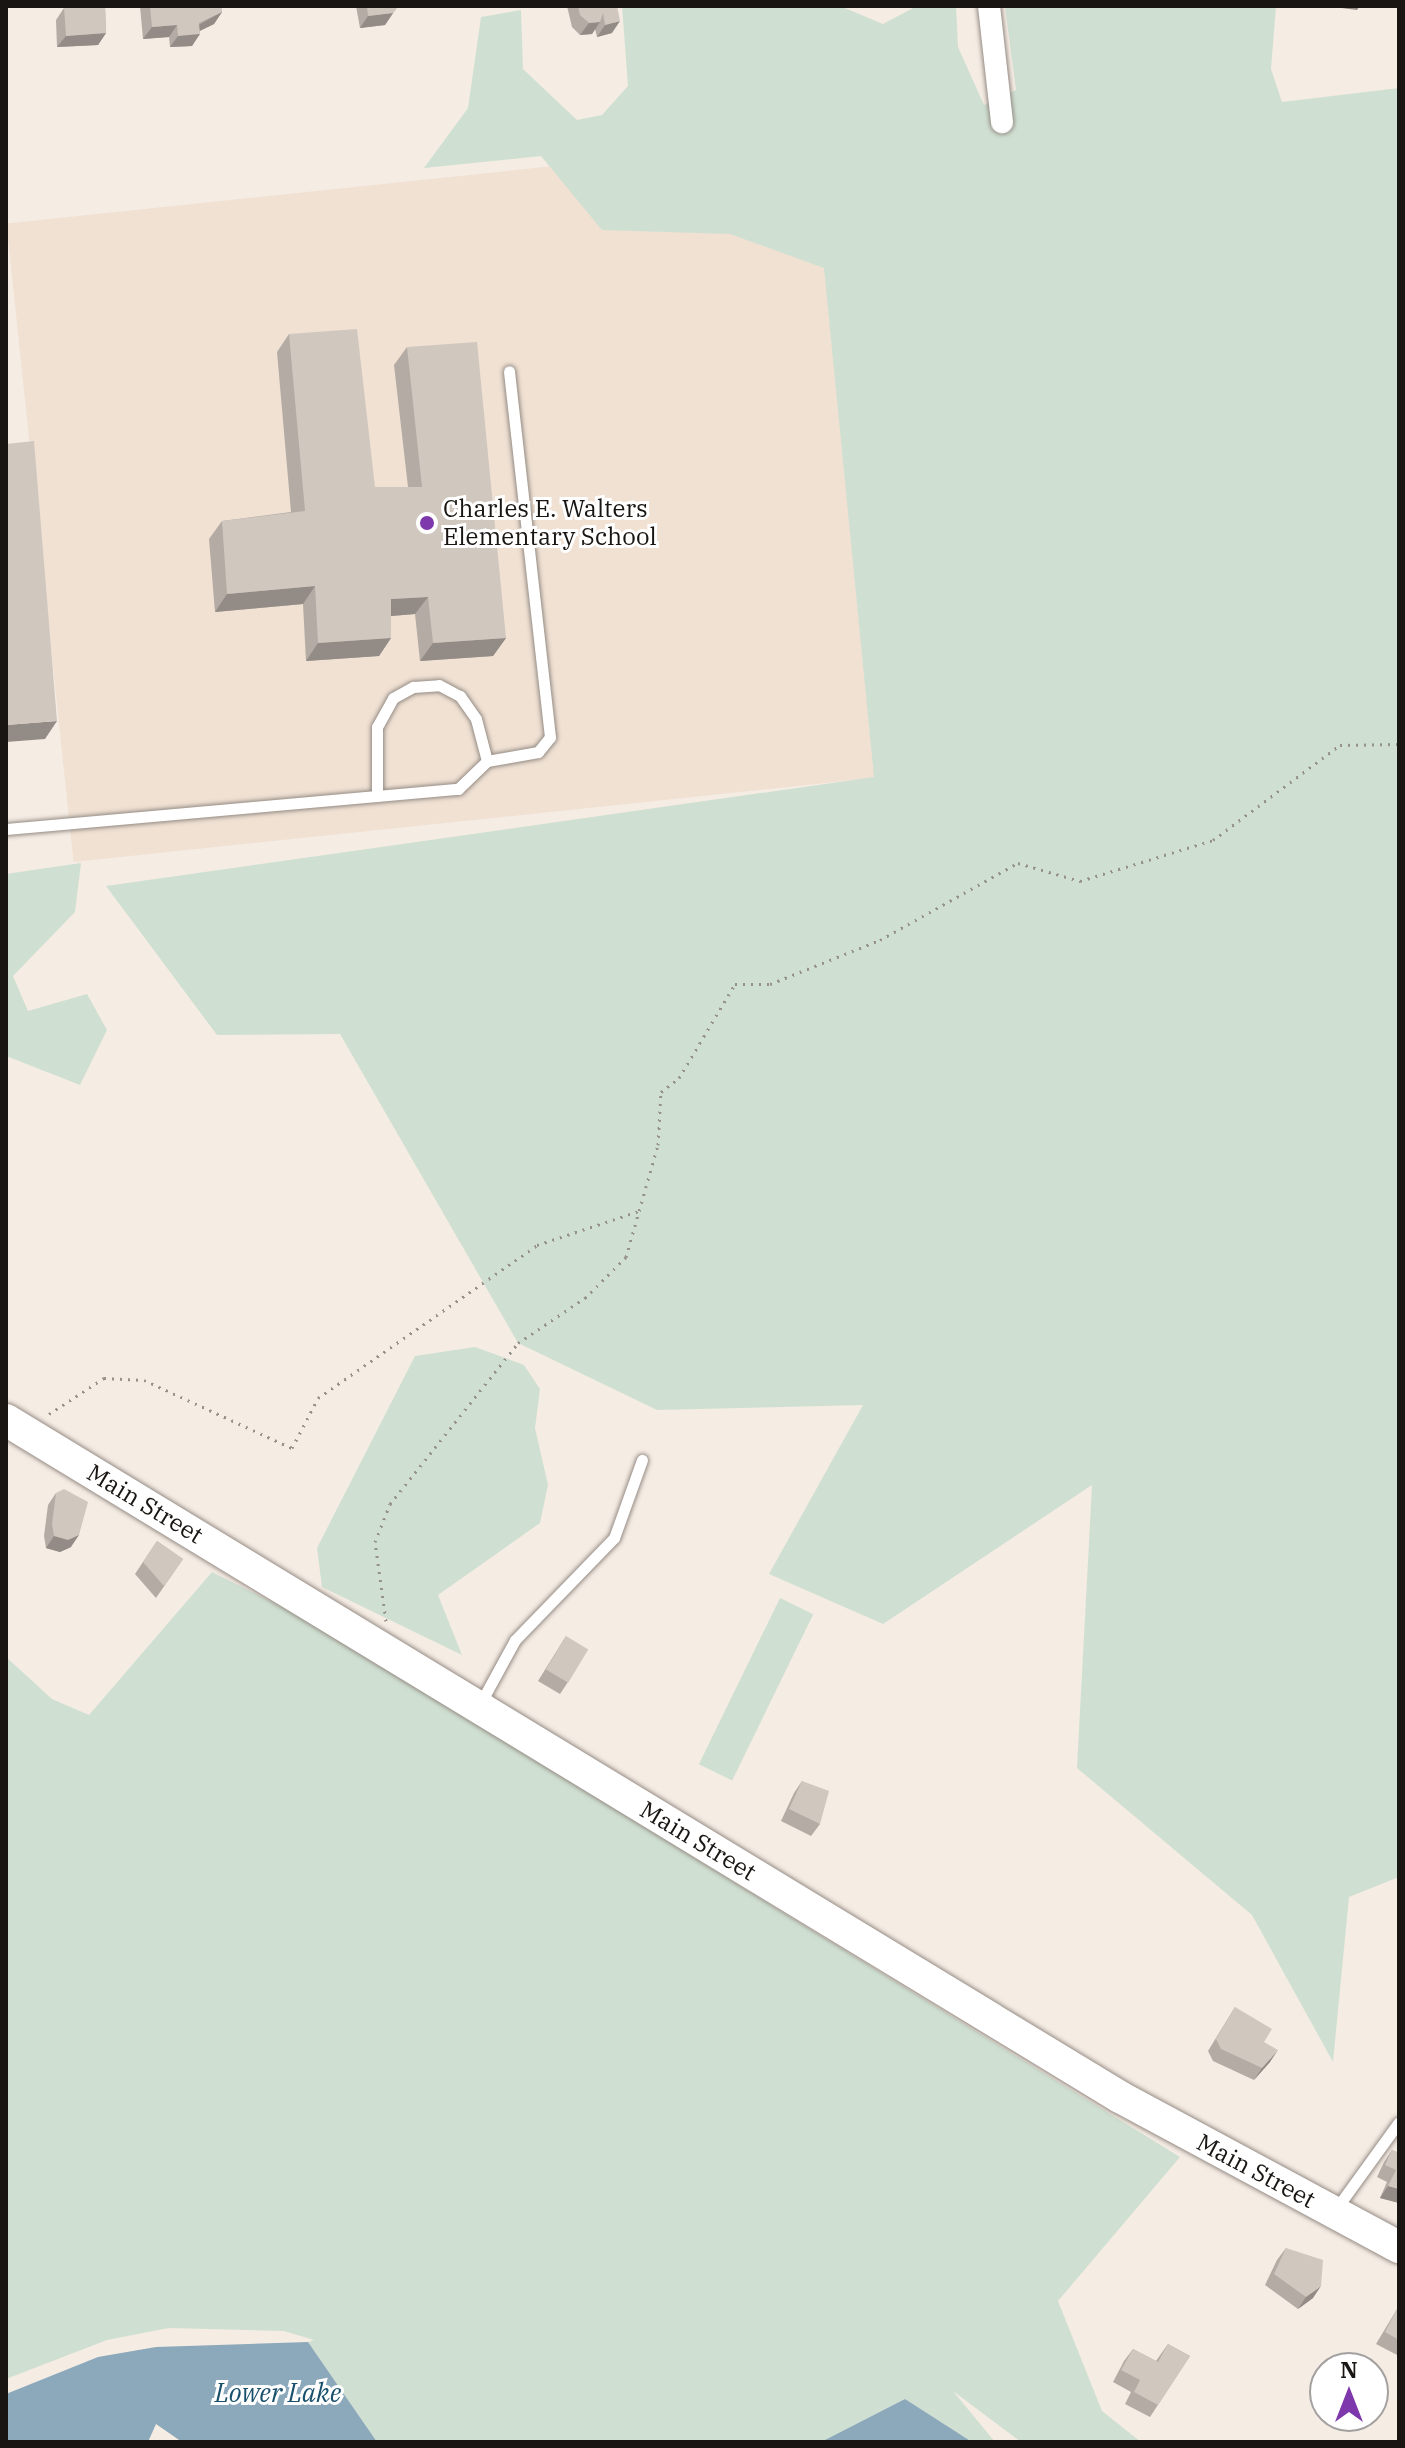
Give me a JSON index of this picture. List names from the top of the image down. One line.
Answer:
{"streets":{"main road":["Main Street"]},"water":["Lower Lake"],"places":["Charles E. Walters Elementary School"],"north":"top"}
